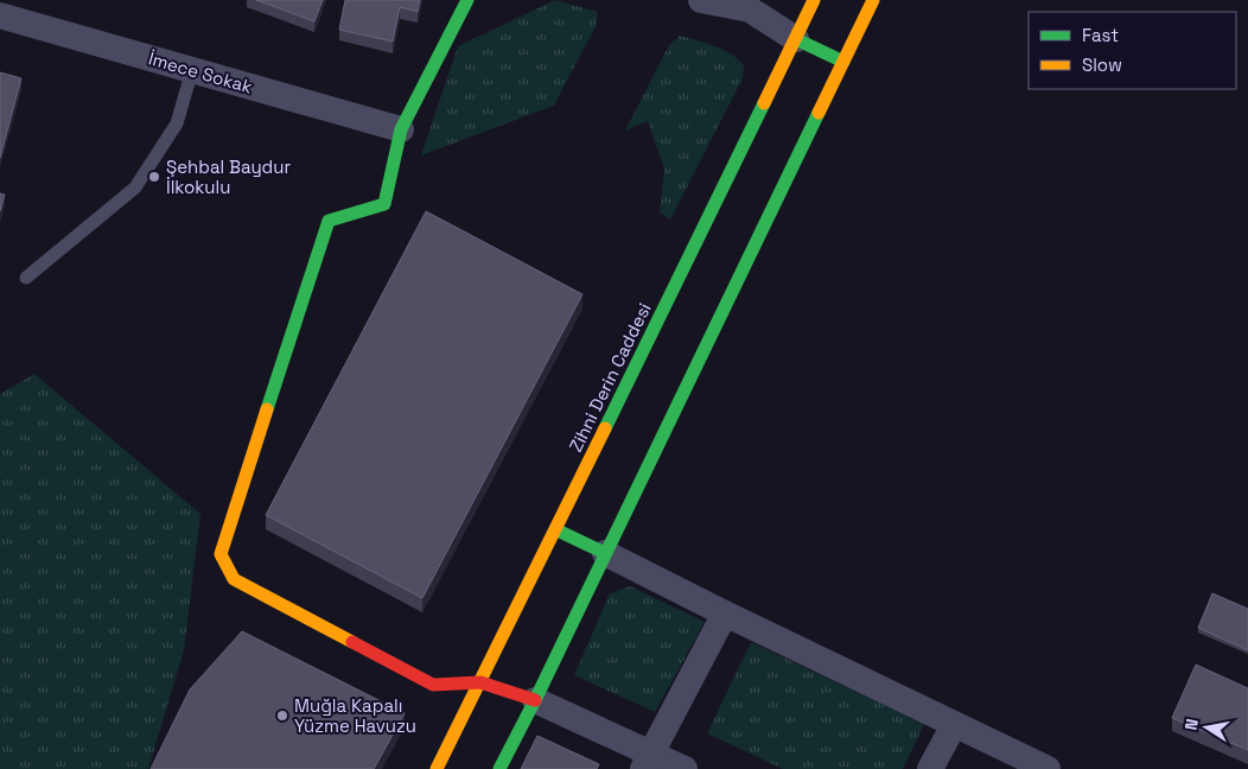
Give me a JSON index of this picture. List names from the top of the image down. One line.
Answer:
{"streets":{"main road":["Zihni Derin Caddesi"],"street":["İmece Sokak"]},"places":["Şehbal Baydur İlkokulu","Muğla Kapalı Yüzme Havuzu"],"legend":["Fast","Slow"],"north":"left"}
